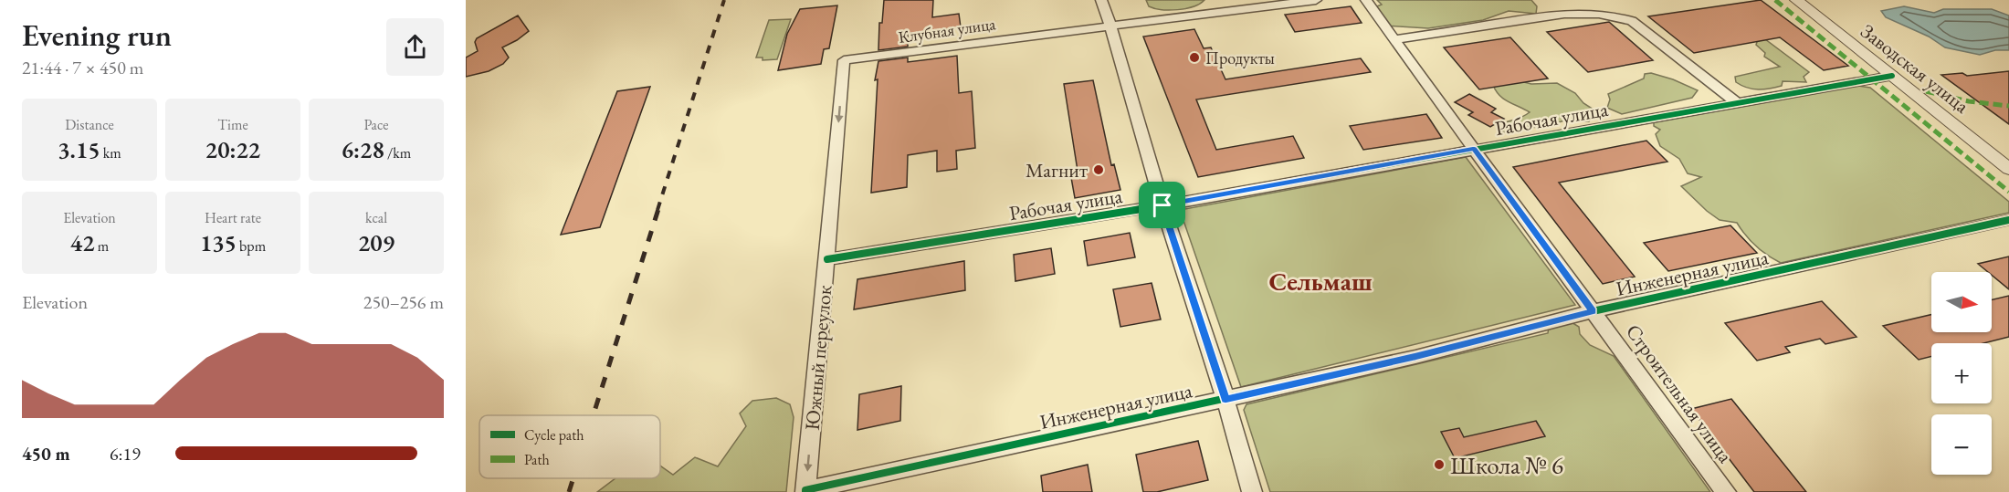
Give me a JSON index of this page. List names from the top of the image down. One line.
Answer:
{"streets":{"street":["Клубная улица","Заводская улица","Рабочая улица","Инженерная улица","Южный переулок","Строительная улица"]},"crossings":[["Клубная улица","Южный переулок"],["Заводская улица","Рабочая улица"],["Рабочая улица","Южный переулок"],["Рабочая улица","Строительная улица"],["Инженерная улица","Южный переулок"],["Инженерная улица","Строительная улица"]],"one_way":["Южный переулок"],"districts":["Сельмаш"],"places":["Продукты","Магнит","Школа № 6"],"legend":["Cycle path","Path"],"north":"right","page":{"heading":["Evening run","21:44 · 7 × 450 m"],"stats":[["Distance","3.15 km"],["Time","20:22"],["Pace","6:28 /km"],["Elevation","42 m"],["Heart rate","135 bpm"],["kcal","209"]],"map_buttons":["+","−"],"chart":["Elevation","250–256 m"],"list":[{"name":"450 m","note":"6:19"}]}}
